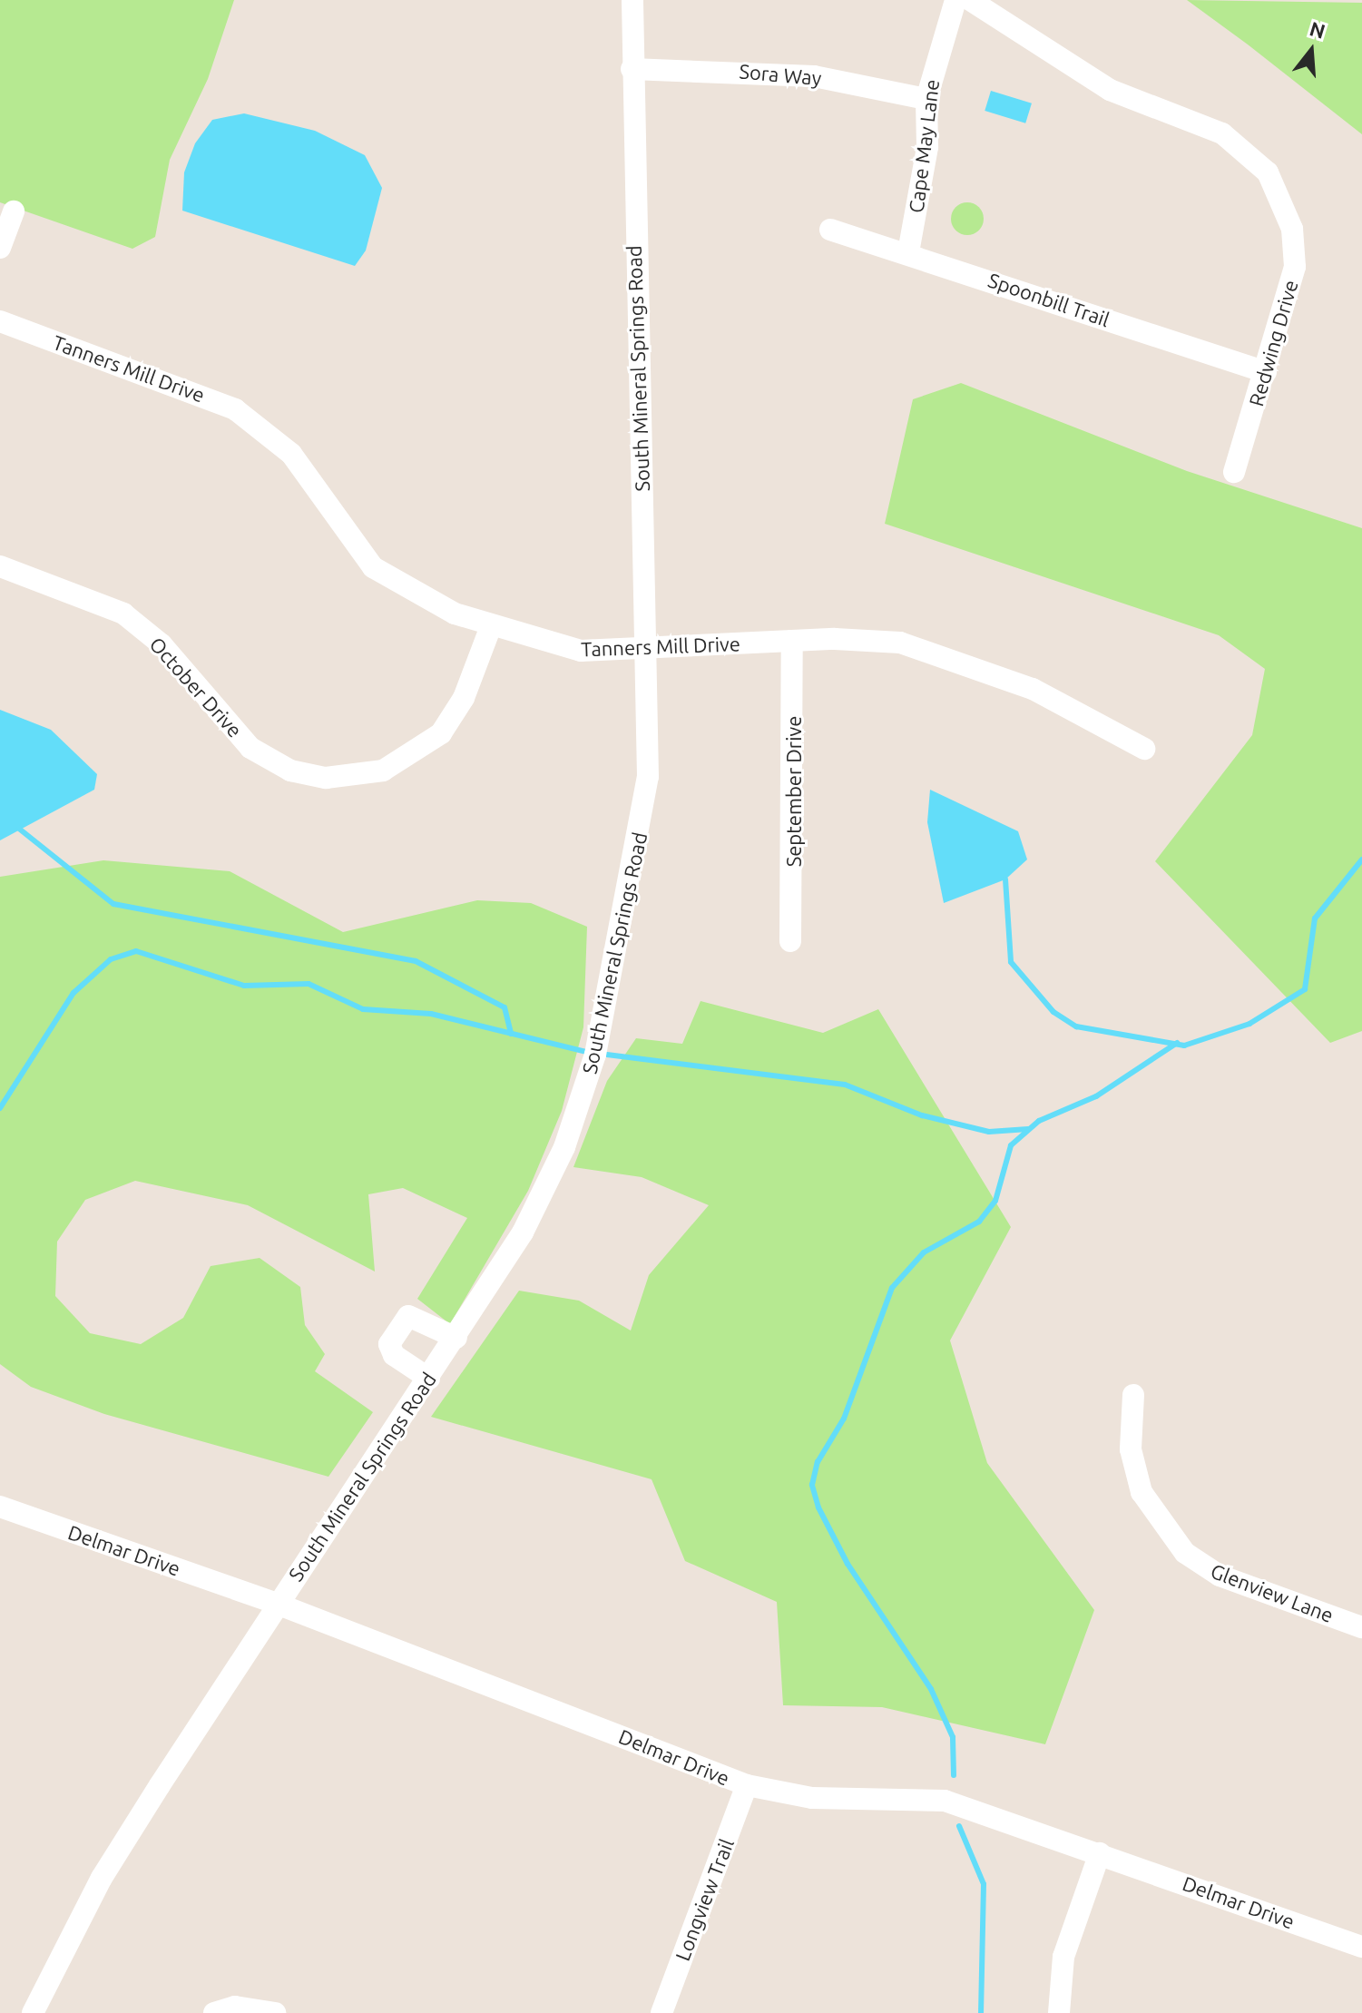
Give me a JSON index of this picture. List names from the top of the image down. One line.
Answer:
{"streets":{"street":["Sora Way","Cape May Lane","Spoonbill Trail","Redwing Drive","Tanners Mill Drive","South Mineral Springs Road","October Drive","September Drive","Delmar Drive","Glenview Lane","Longview Trail"]},"crossings":[["Sora Way","Cape May Lane"],["Sora Way","South Mineral Springs Road"],["Cape May Lane","Spoonbill Trail"],["Spoonbill Trail","Redwing Drive"],["Tanners Mill Drive","South Mineral Springs Road"],["Tanners Mill Drive","October Drive"],["Tanners Mill Drive","September Drive"],["South Mineral Springs Road","Delmar Drive"],["Delmar Drive","Longview Trail"]],"north":"top"}
